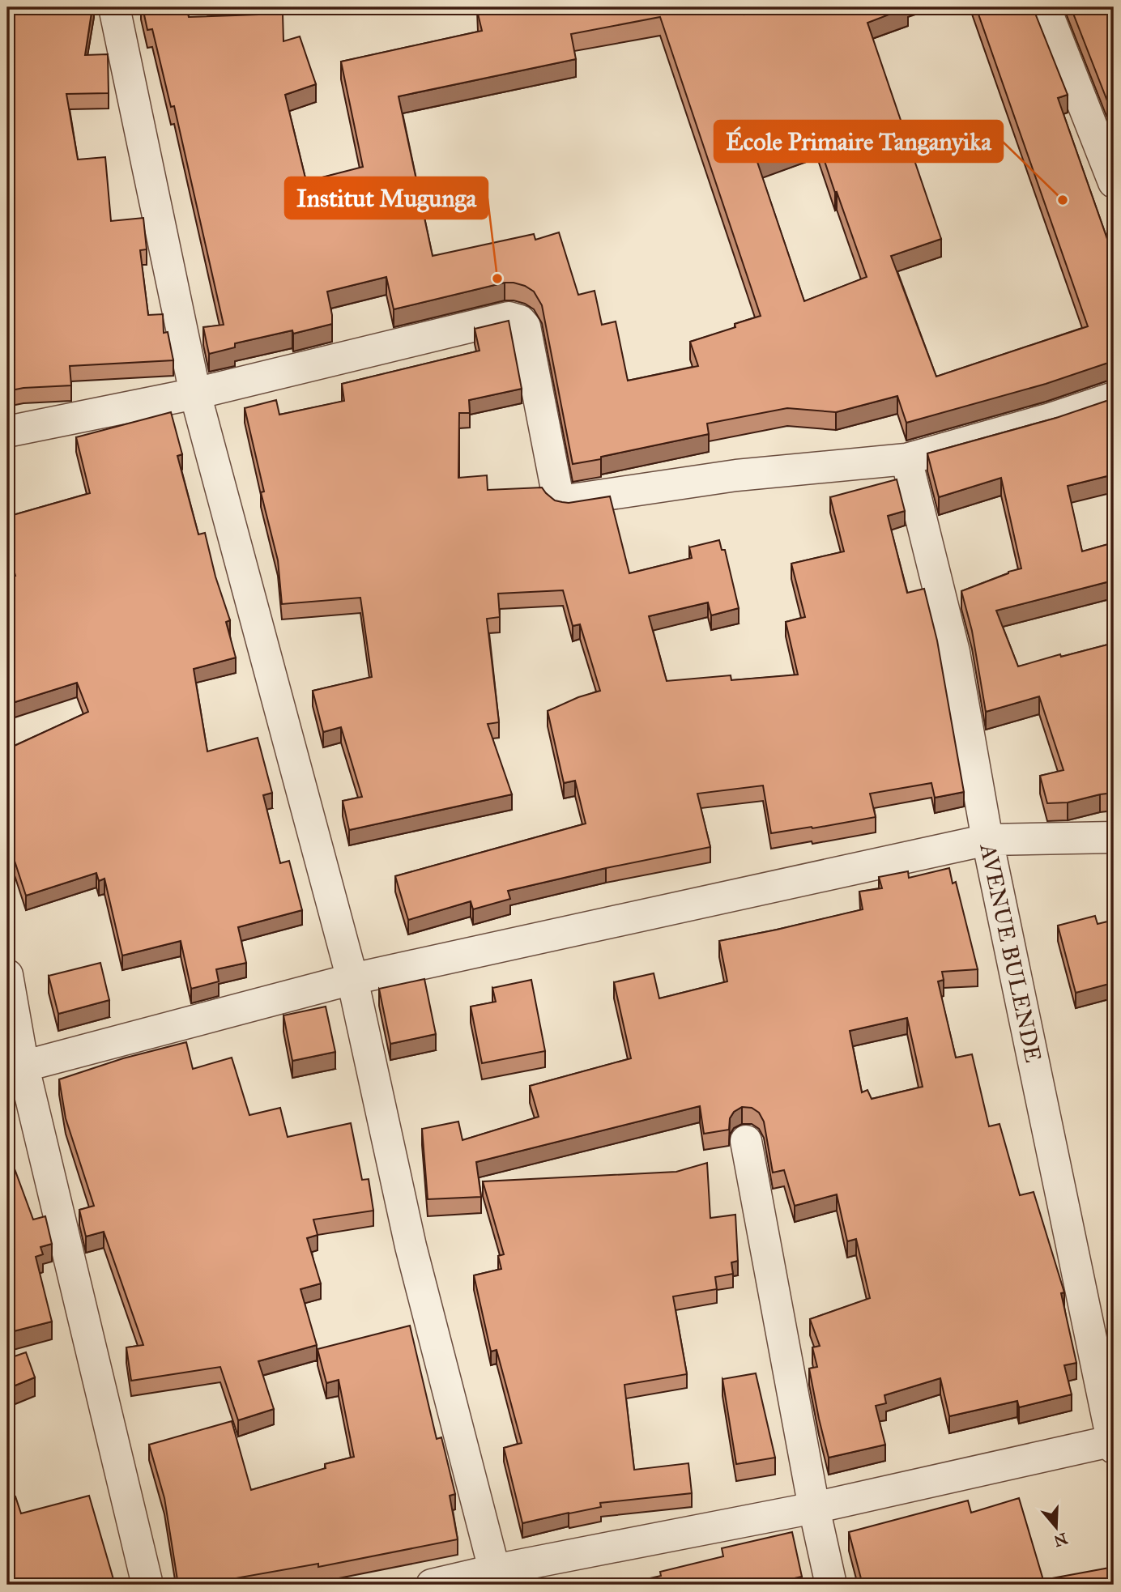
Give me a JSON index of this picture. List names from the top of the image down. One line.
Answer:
{"streets":{"street":["AVENUE BULENDE"]},"places":["École Primaire Tanganyika","Institut Mugunga"],"north":"bottom"}
